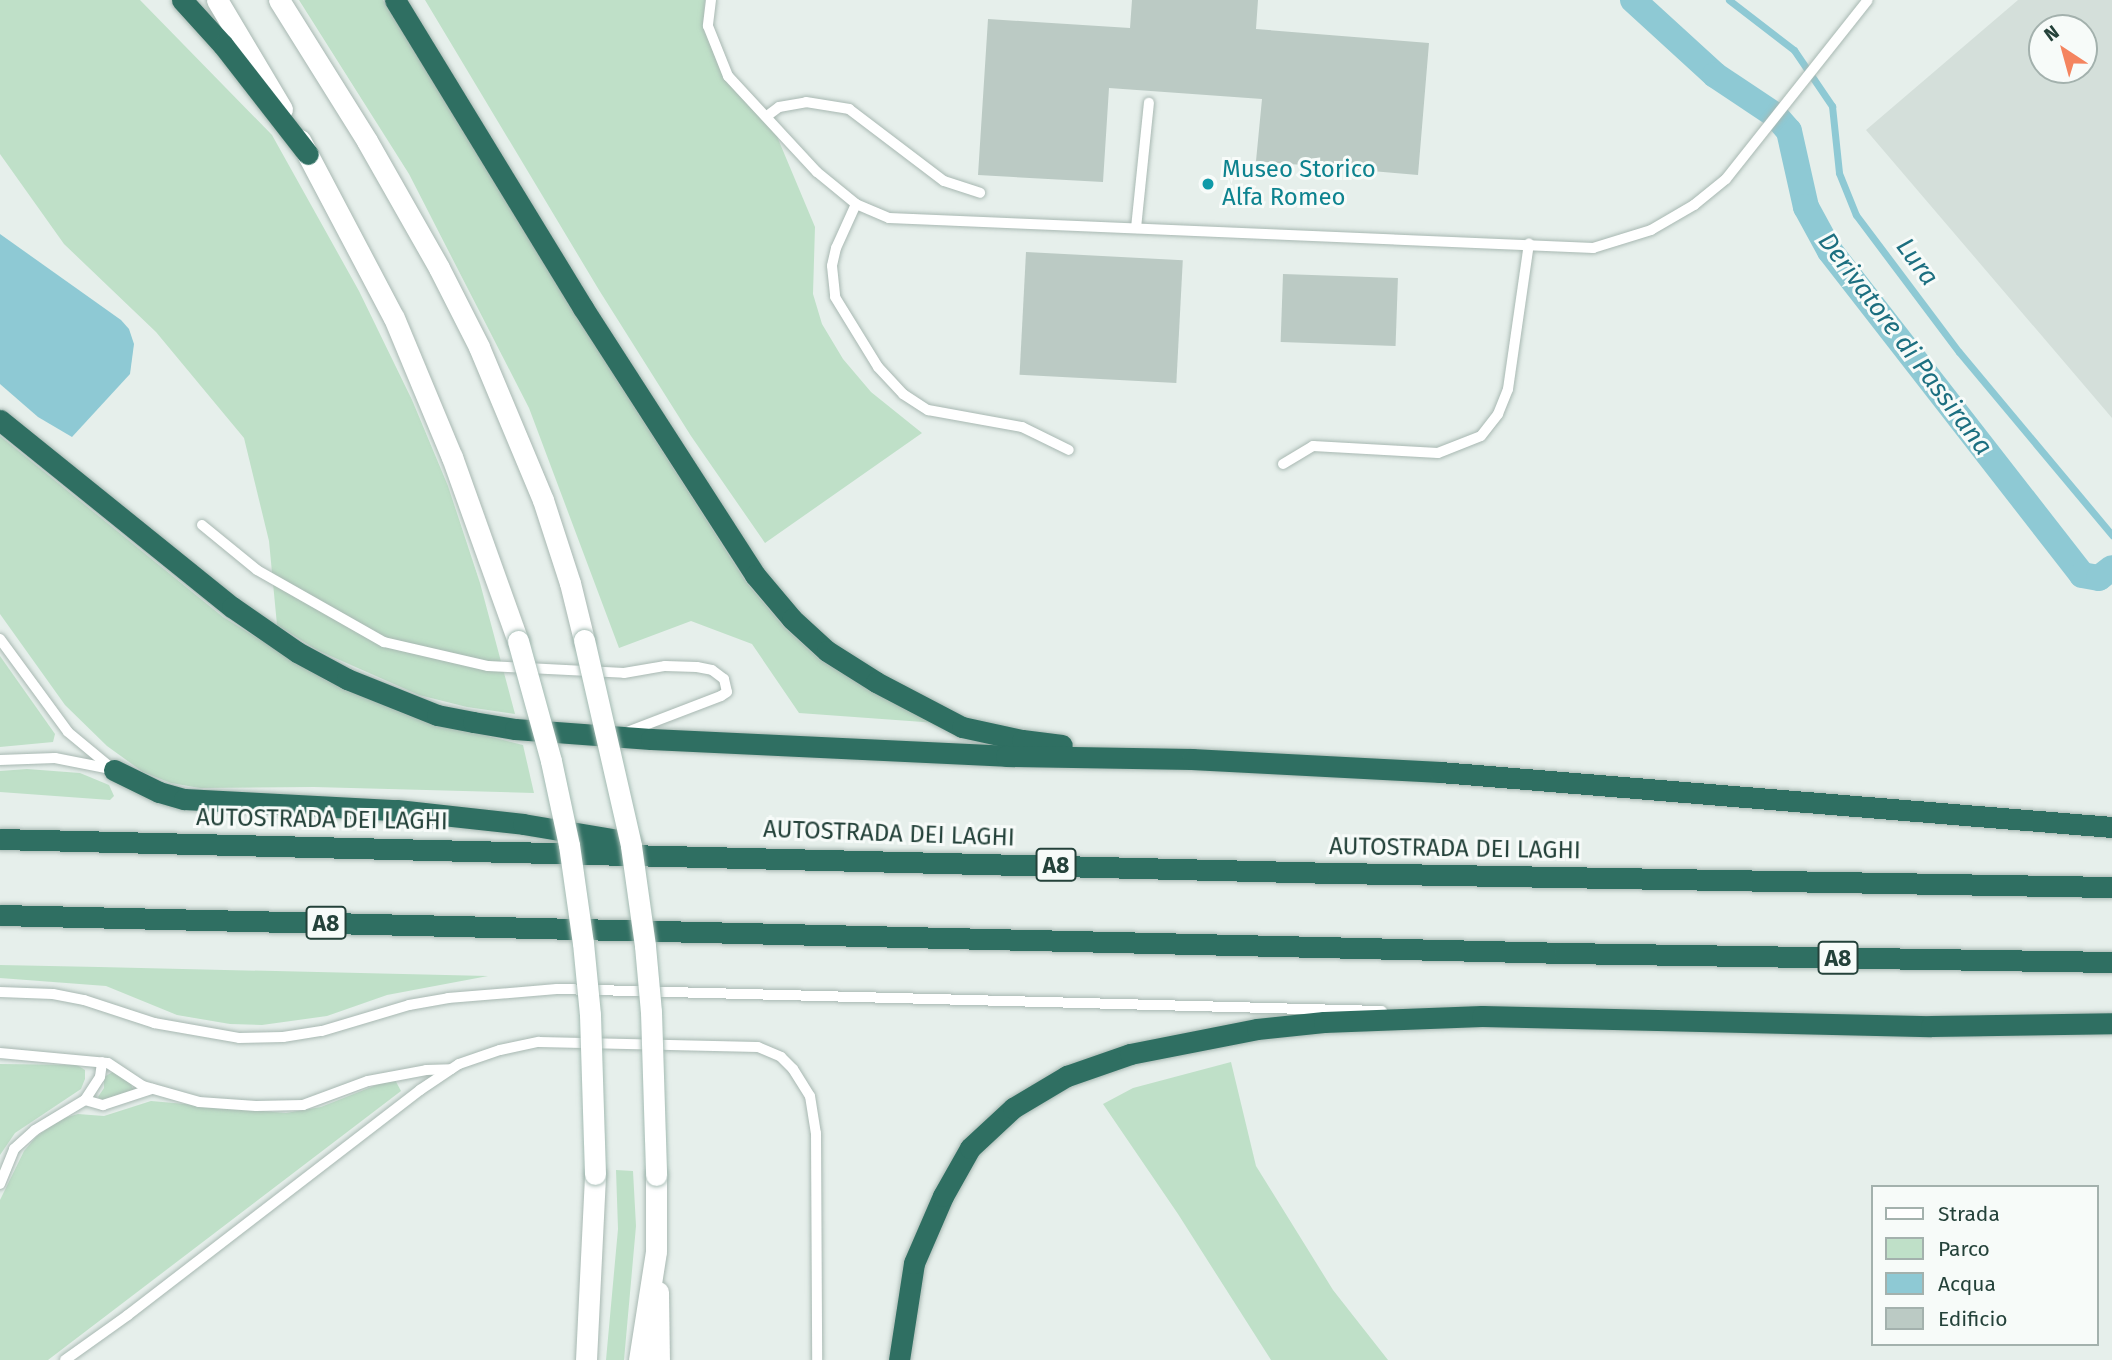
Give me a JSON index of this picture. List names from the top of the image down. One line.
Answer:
{"streets":{"highway":["AUTOSTRADA DEI LAGHI","A8"]},"water":["Lura","Derivatore di Passirana"],"places":["Museo Storico Alfa Romeo"],"legend":["Strada","Parco","Acqua","Edificio"],"north":"top left"}
